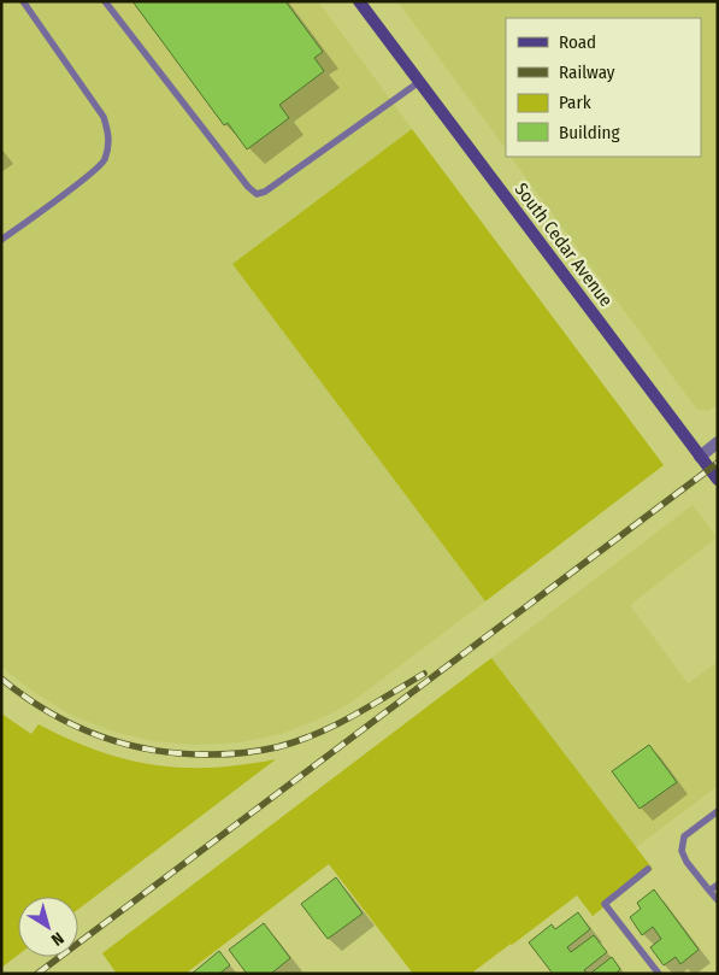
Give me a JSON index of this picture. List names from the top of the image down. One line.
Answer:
{"streets":{"main road":["South Cedar Avenue"]},"legend":["Road","Railway","Park","Building"],"north":"bottom right"}
